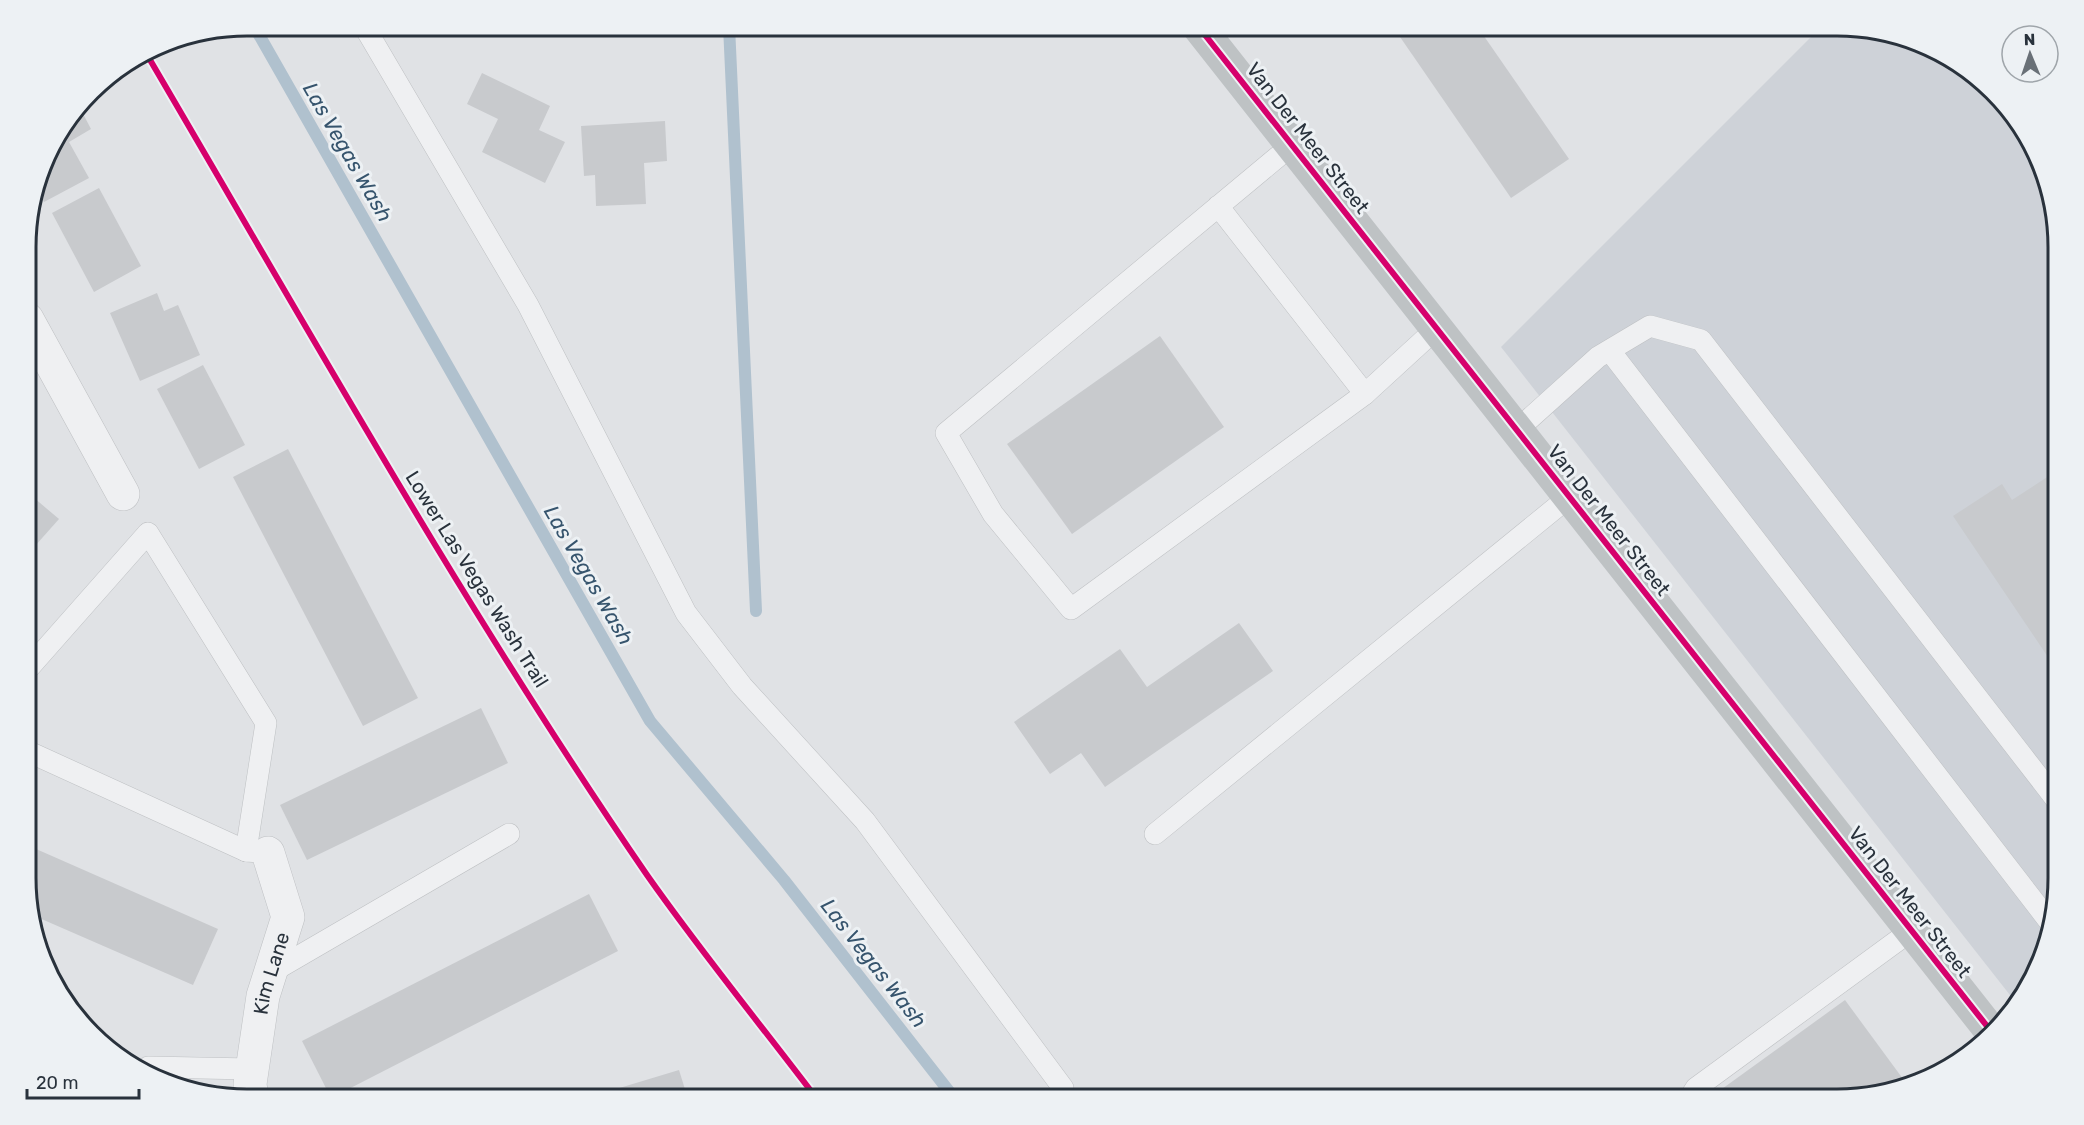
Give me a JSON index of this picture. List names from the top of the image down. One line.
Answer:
{"streets":{"street":["Van Der Meer Street","Kim Lane"],"cycle path":["Lower Las Vegas Wash Trail"]},"water":["Las Vegas Wash"],"scale_bar":"20 m","north":"top"}
